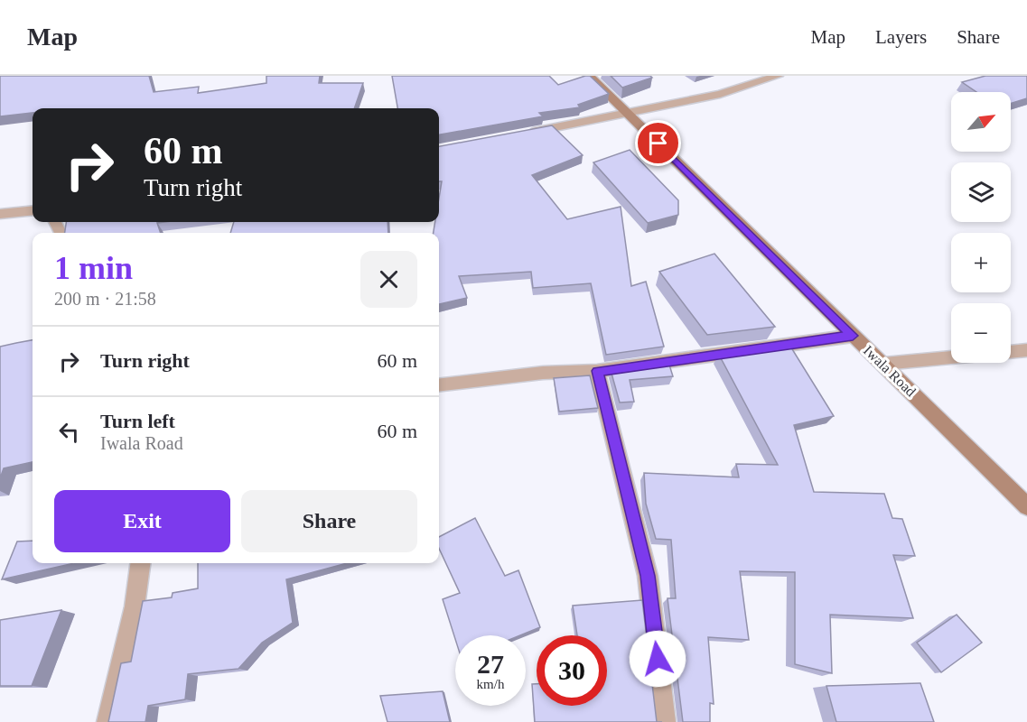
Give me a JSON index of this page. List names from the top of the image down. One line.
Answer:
{"streets":{"street":["Iwala Road"]},"north":"top right","page":{"header":"Map","nav":["Map","Layers","Share"],"map_buttons":["+","−"],"turn":["60 m","Turn right"],"heading":["1 min","200 m · 21:58"],"list":[{"name":"Turn right","value":"60 m"},{"name":"Turn left","note":"Iwala Road","value":"60 m"}],"buttons":["Exit","Share"],"speed":"27 km/h","limit":"30"}}
